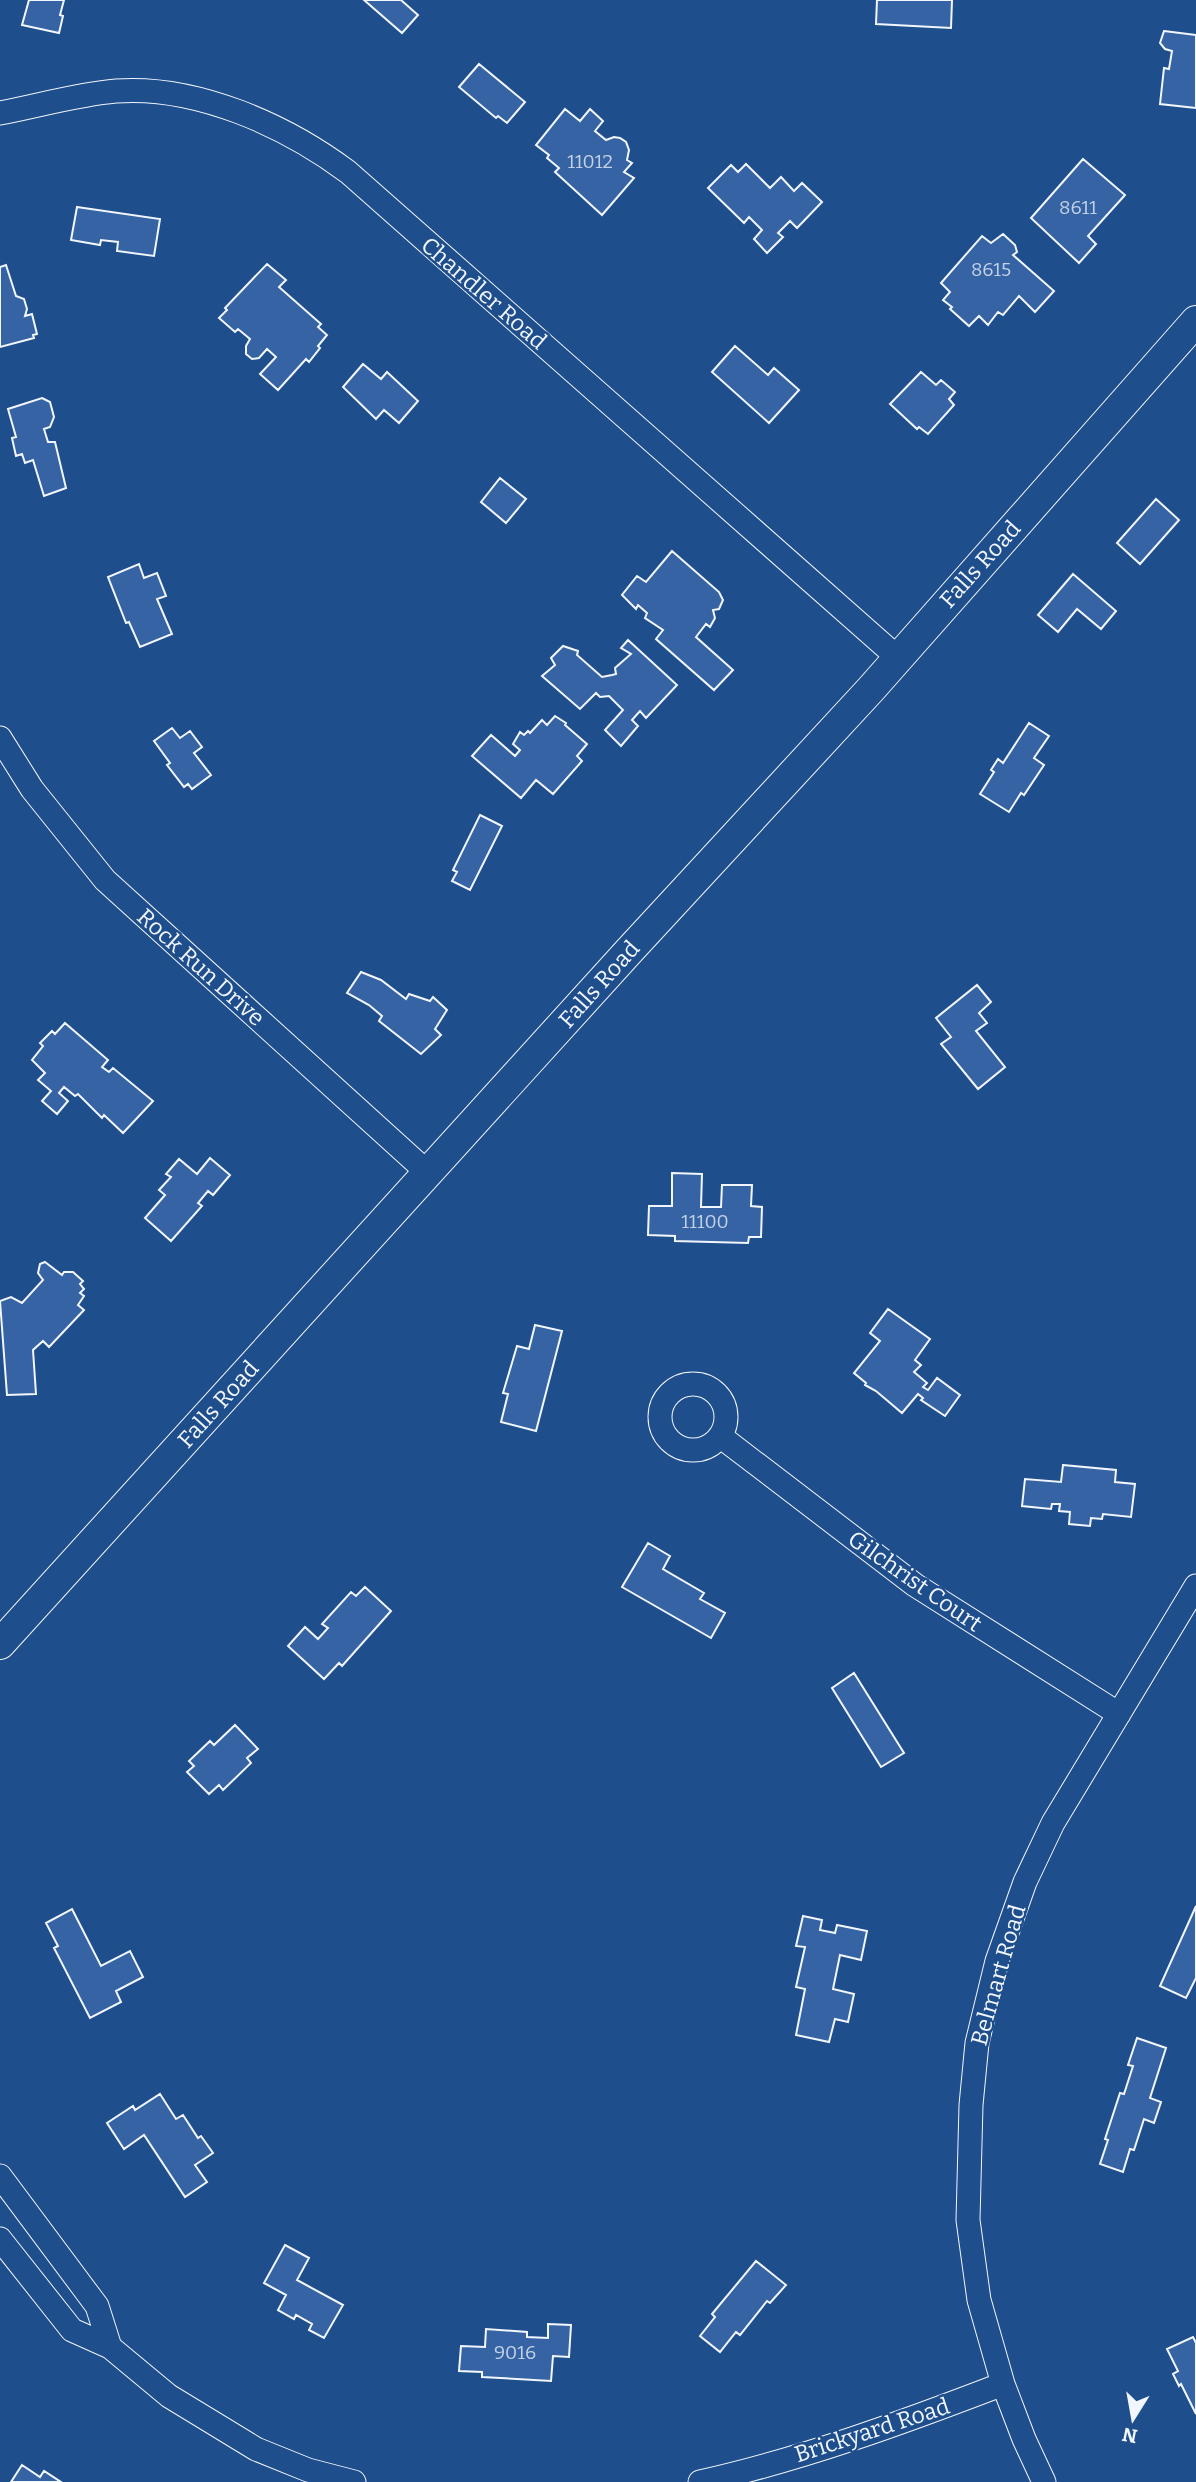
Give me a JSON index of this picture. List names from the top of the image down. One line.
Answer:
{"streets":{"main road":["Falls Road"],"street":["Chandler Road","Rock Run Drive","Gilchrist Court","Belmart Road","Brickyard Road"]},"crossings":[["Chandler Road","Falls Road"],["Falls Road","Rock Run Drive"],["Gilchrist Court","Belmart Road"],["Belmart Road","Brickyard Road"]],"house_numbers":["11012","8611","8615","11100","9016"],"north":"bottom"}
